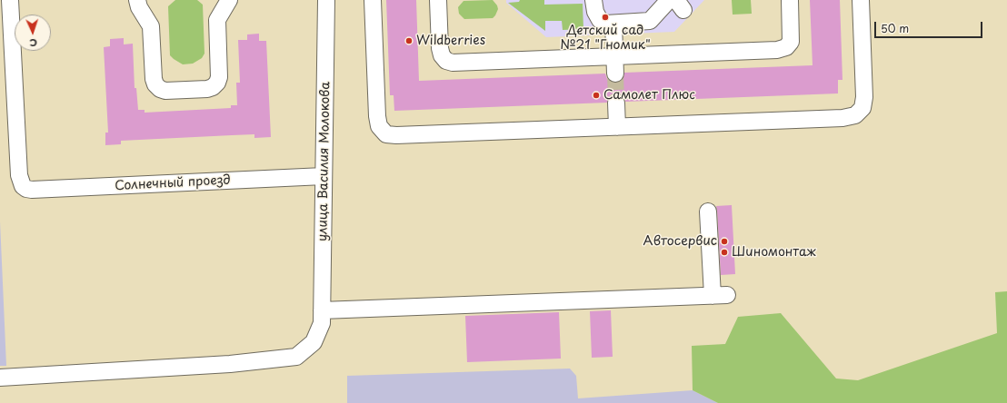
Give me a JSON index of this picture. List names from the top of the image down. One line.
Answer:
{"streets":{"street":["улица Василия Молокова","Солнечный проезд"]},"crossings":[["улица Василия Молокова","Солнечный проезд"]],"places":["Детский сад №21 \"Гномик\"","Wildberries","Самолет Плюс","Автосервис","Шиномонтаж"],"scale_bar":"50 m","north":"bottom"}
